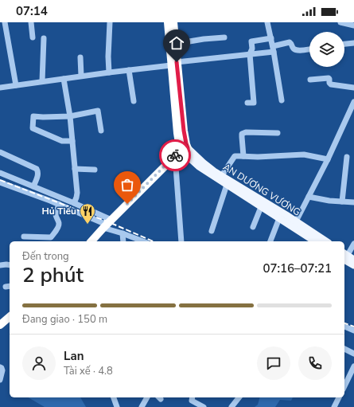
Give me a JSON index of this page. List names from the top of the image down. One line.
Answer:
{"streets":{"main road":["AN DƯƠNG VƯƠNG"]},"places":{"restaurant":["Hủ Tiếu"]},"page":{"status":"07:14","heading":["2 phút","Đến trong","07:16–07:21"],"panel":["Lan","Tài xế · 4.8"],"bar":"Đang giao · 150 m"}}
